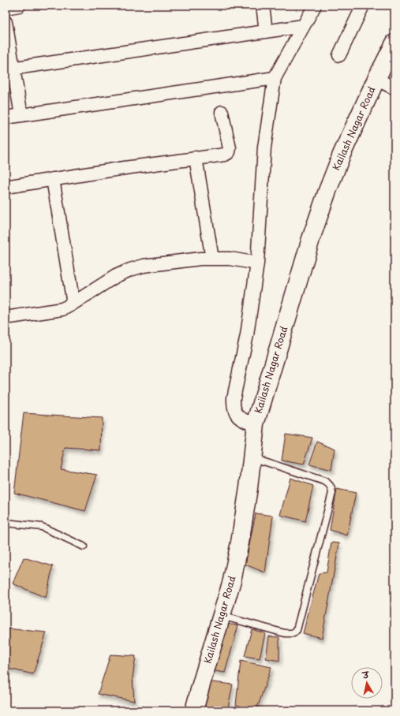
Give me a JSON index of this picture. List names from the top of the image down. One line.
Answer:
{"streets":{"street":["Kailash Nagar Road"]},"north":"top"}
